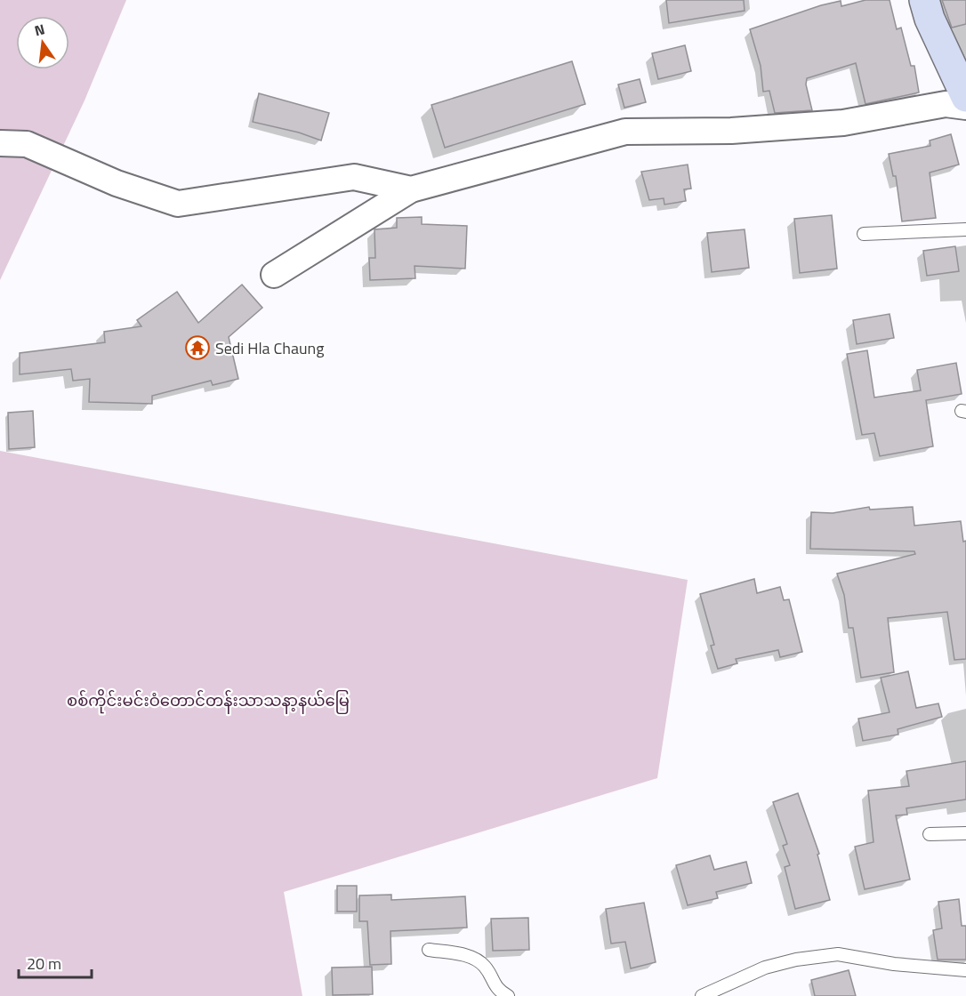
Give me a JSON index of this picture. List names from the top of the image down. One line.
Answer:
{"parks":["စစ်ကိုင်းမင်းဝံတောင်တန်းသာသနာ့နယ်မြေ"],"places":{"temple":["Sedi Hla Chaung"]},"scale_bar":"20 m","north":"top"}
